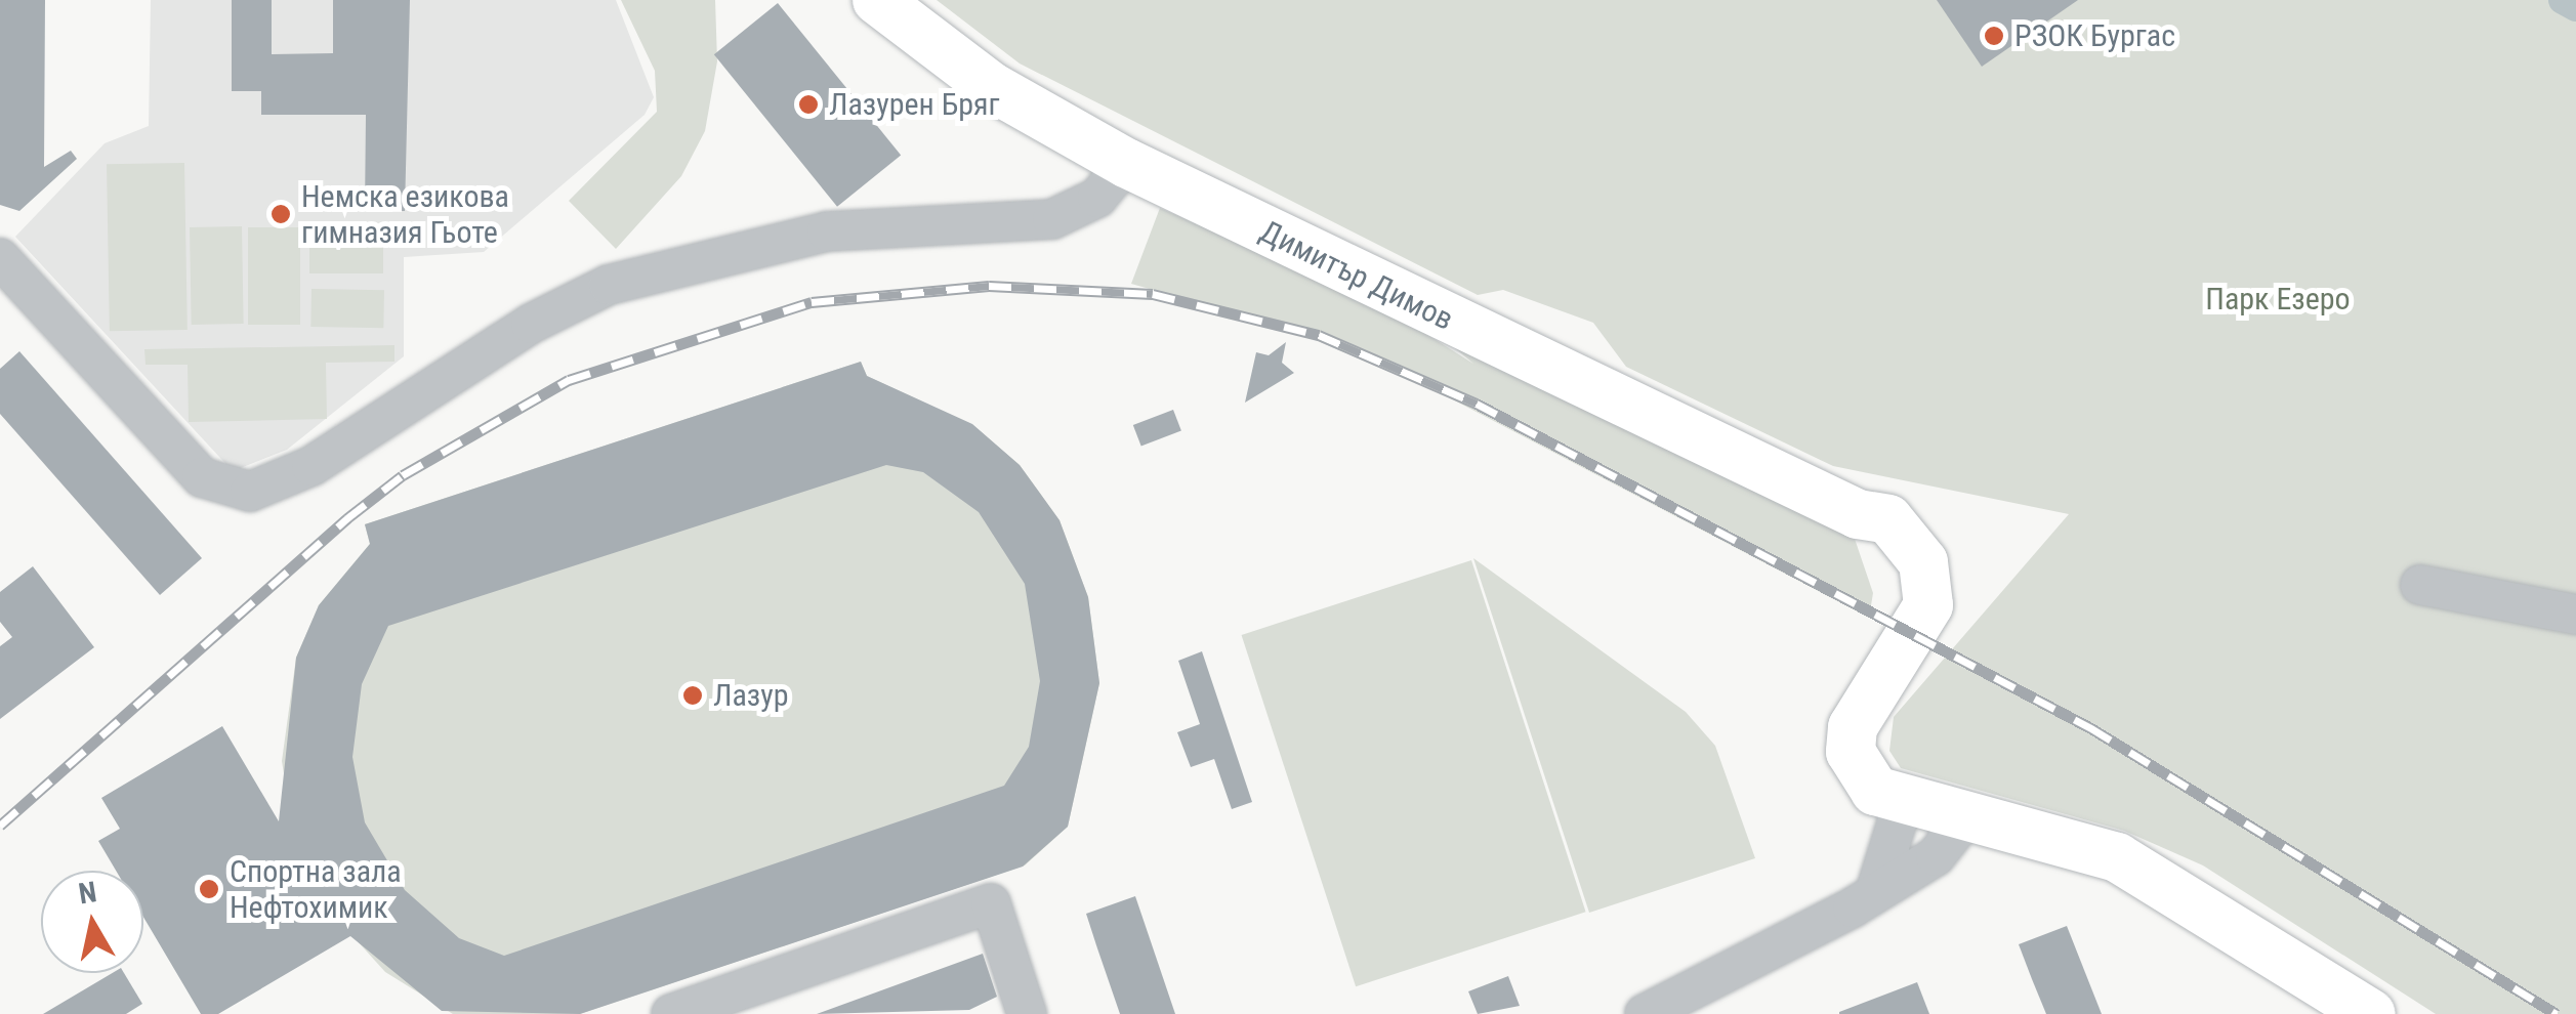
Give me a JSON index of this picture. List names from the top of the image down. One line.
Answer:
{"streets":{"main road":["Димитър Димов"]},"parks":["Парк Езеро"],"places":["РЗОК Бургас","Лазурен Бряг","Немска езикова гимназия Гьоте","Лазур","Спортна зала Нефтохимик"],"north":"top"}
